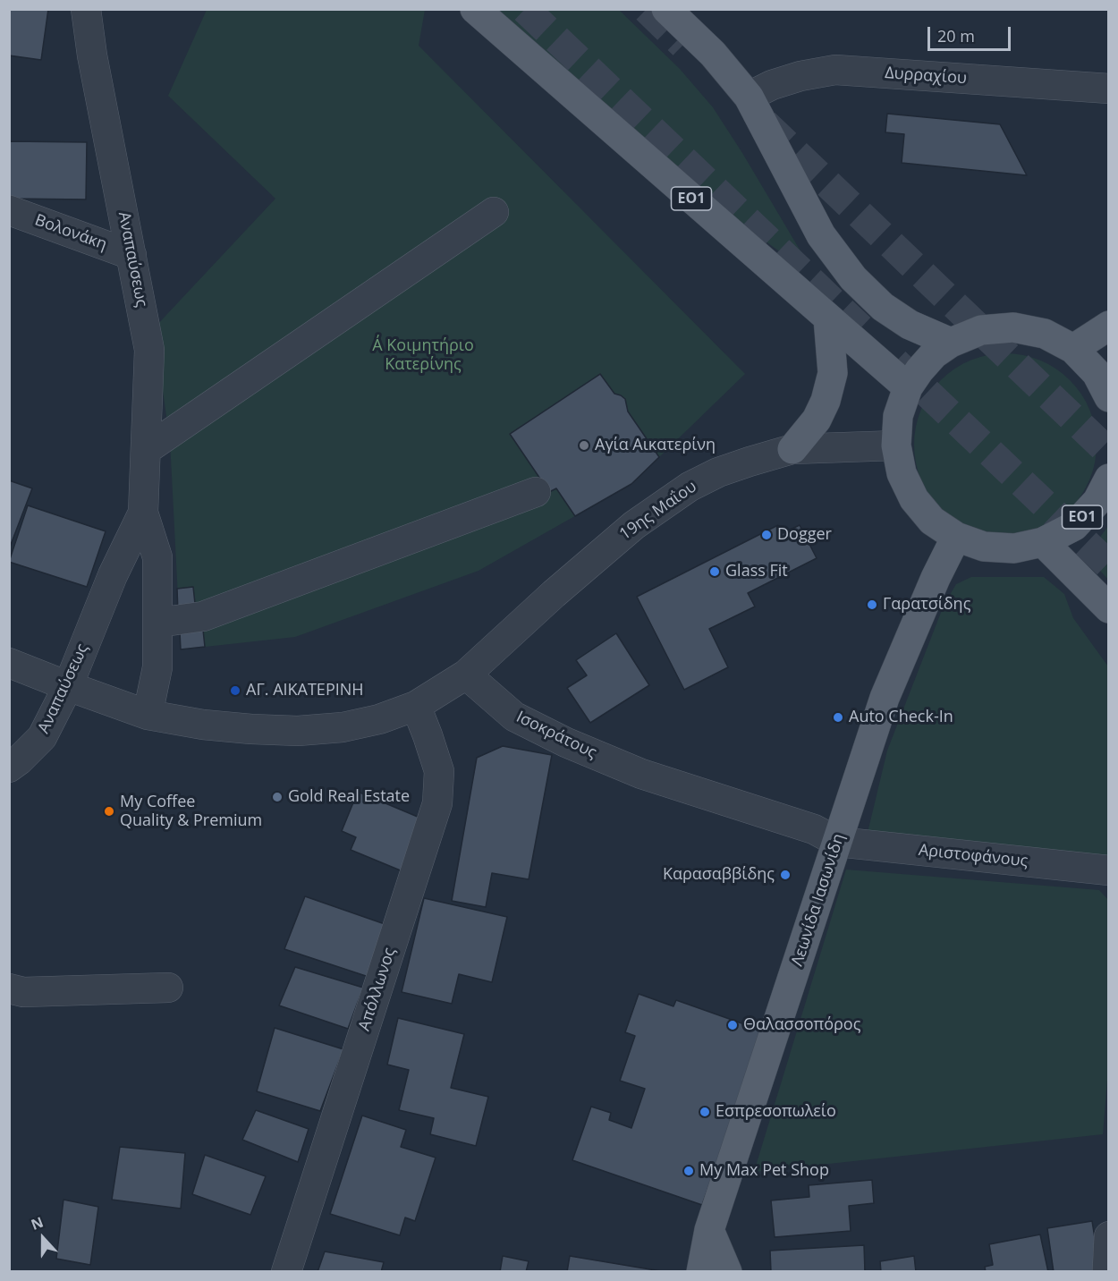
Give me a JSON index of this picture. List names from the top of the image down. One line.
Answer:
{"streets":{"main road":["ΕΟ1","Λεωνίδα Ιασωνίδη"],"street":["Δυρραχίου","Βολονάκη","Αναπαύσεως","19ης Μαΐου","Ισοκράτους","Αριστοφάνους","Απόλλωνος"]},"crossings":[["ΕΟ1","19ης Μαΐου"],["ΕΟ1","Λεωνίδα Ιασωνίδη"],["Βολονάκη","Αναπαύσεως"],["19ης Μαΐου","Ισοκράτους"],["Ισοκράτους","Αριστοφάνους"],["Ισοκράτους","Λεωνίδα Ιασωνίδη"],["Αριστοφάνους","Λεωνίδα Ιασωνίδη"]],"parks":["Α΄ Κοιμητήριο Κατερίνης"],"places":["Αγία Αικατερίνη","Dogger","Glass Fit","Γαρατσίδης","ΑΓ. ΑΙΚΑΤΕΡΙΝΗ","Auto Check-In","Gold Real Estate","My Coffee Quality & Premium","Καρασαββίδης","Θαλασσοπόρος","Εσπρεσοπωλείο","My Max Pet Shop"],"scale_bar":"20 m","north":"top"}
